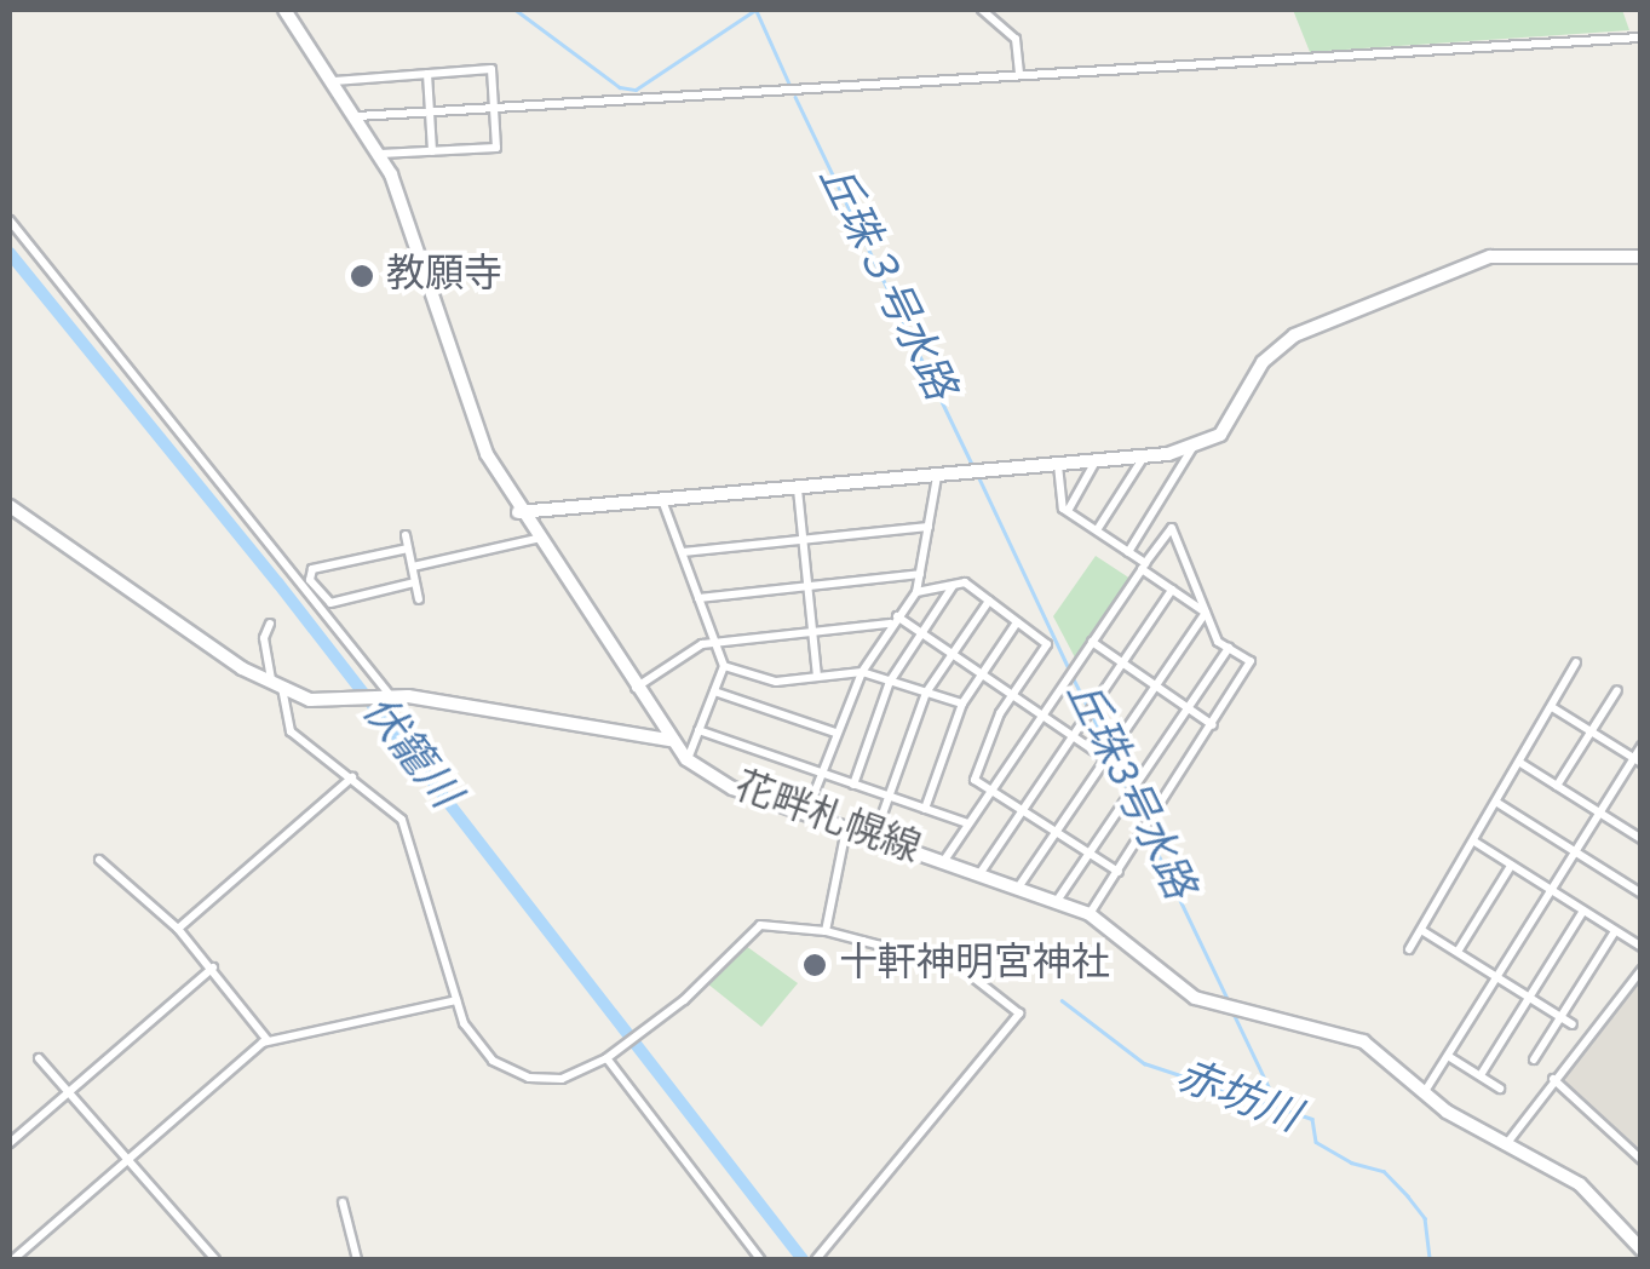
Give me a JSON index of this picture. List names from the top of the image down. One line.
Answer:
{"streets":{"main road":["花畔札幌線"]},"water":["丘珠３号水路","伏籠川","丘珠3号水路","赤坊川"],"places":["教願寺","十軒神明宮神社"]}
